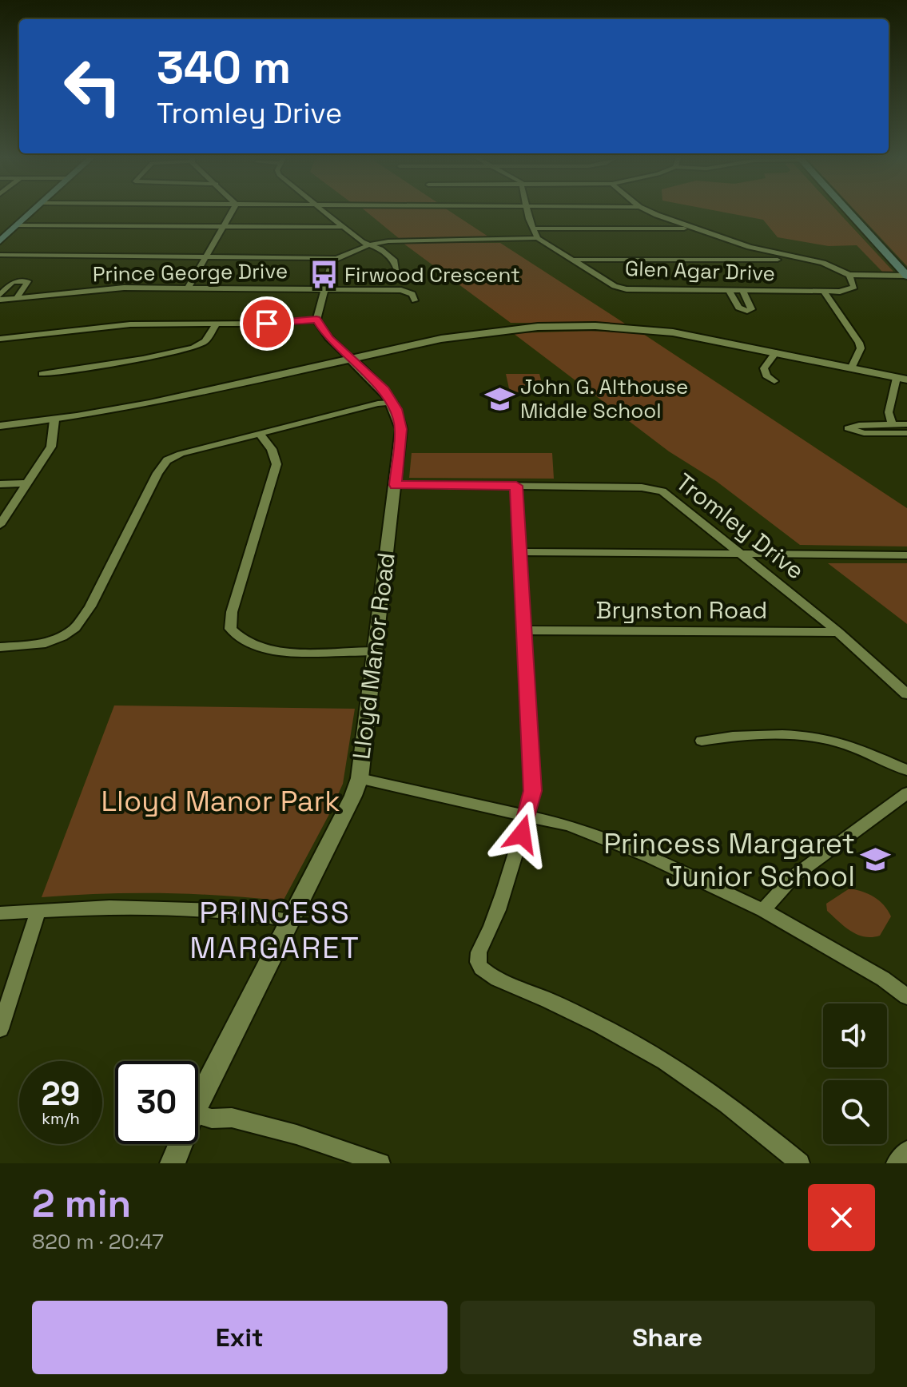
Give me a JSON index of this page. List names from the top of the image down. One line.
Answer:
{"streets":{"street":["Glen Agar Drive","Prince George Drive","Tromley Drive","Brynston Road","Lloyd Manor Road"]},"crossings":[["Tromley Drive","Brynston Road"],["Tromley Drive","Lloyd Manor Road"]],"districts":["PRINCESS MARGARET"],"parks":["Lloyd Manor Park"],"places":{"bus stop":["Firwood Crescent"],"school or university":["John G. Althouse Middle School","Princess Margaret Junior School"]},"page":{"turn":["340 m","Tromley Drive"],"speed":"29 km/h","limit":"30","heading":["2 min","820 m · 20:47"],"buttons":["Exit","Share"]}}
